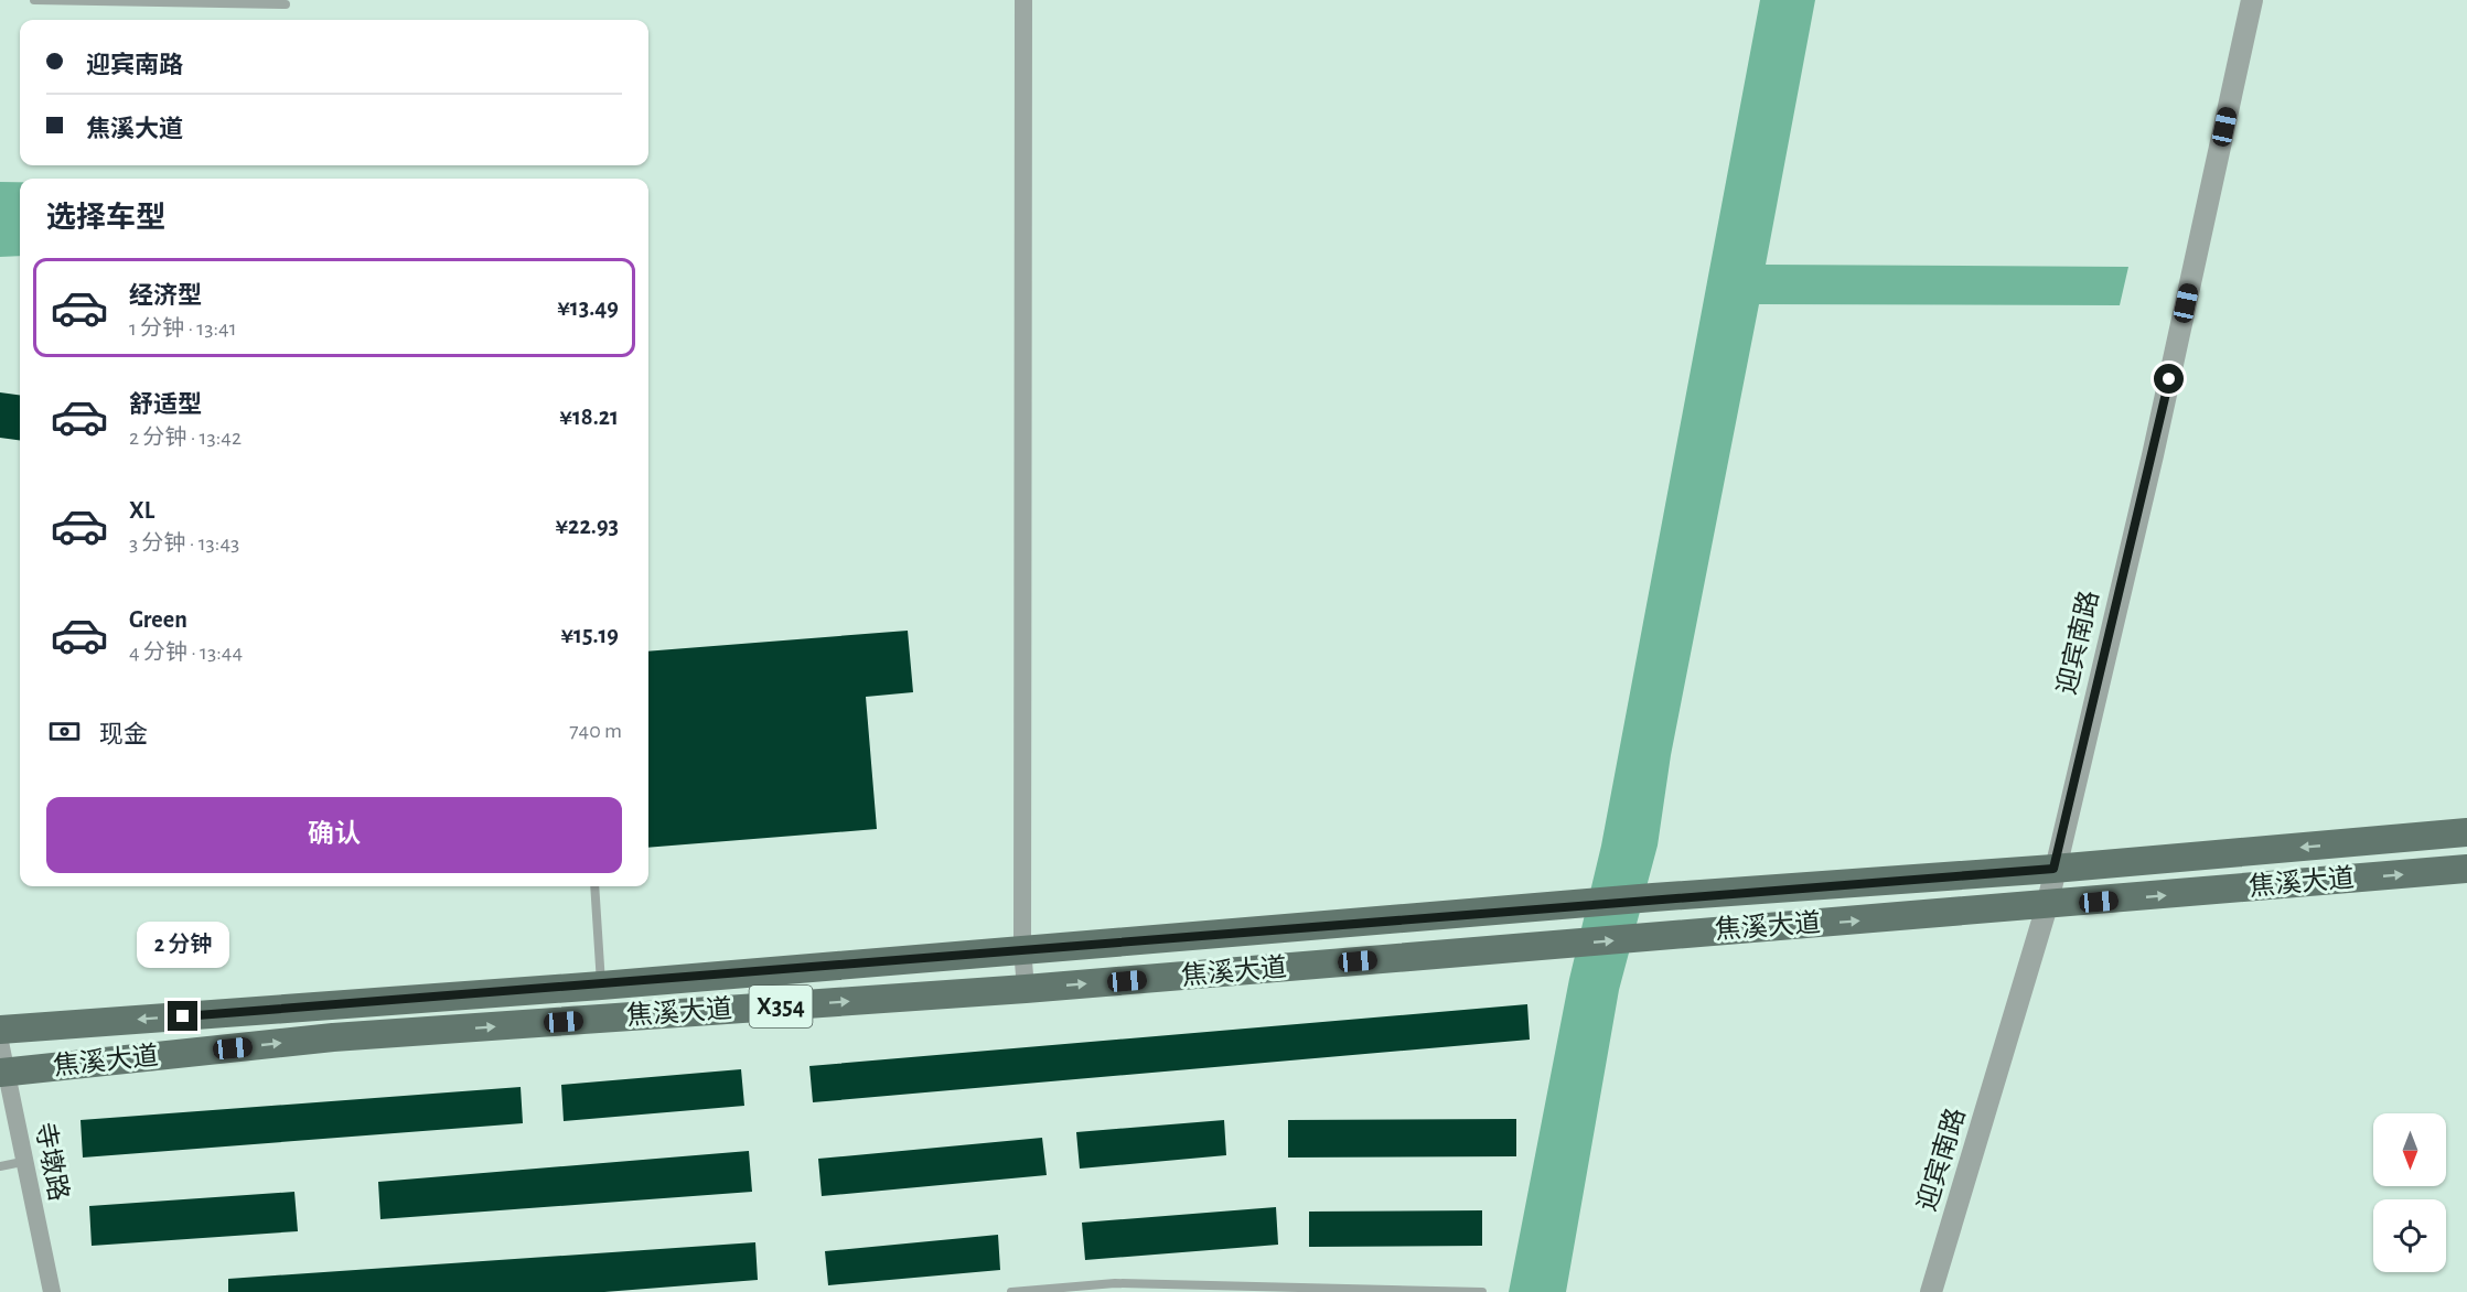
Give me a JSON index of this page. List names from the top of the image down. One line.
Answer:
{"streets":{"main road":["焦溪大道","X354"],"street":["迎宾南路","寺墩路"]},"crossings":[["迎宾南路","焦溪大道"],["焦溪大道","寺墩路"]],"north":"bottom","page":{"banner":["迎宾南路","焦溪大道"],"heading":"选择车型","list":[{"name":"经济型","note":"1 分钟 · 13:41","value":"¥13.49"},{"name":"舒适型","note":"2 分钟 · 13:42","value":"¥18.21"},{"name":"XL","note":"3 分钟 · 13:43","value":"¥22.93"},{"name":"Green","note":"4 分钟 · 13:44","value":"¥15.19"}],"pay":["现金","740 m"],"buttons":"确认","bubble":"2 分钟"}}
